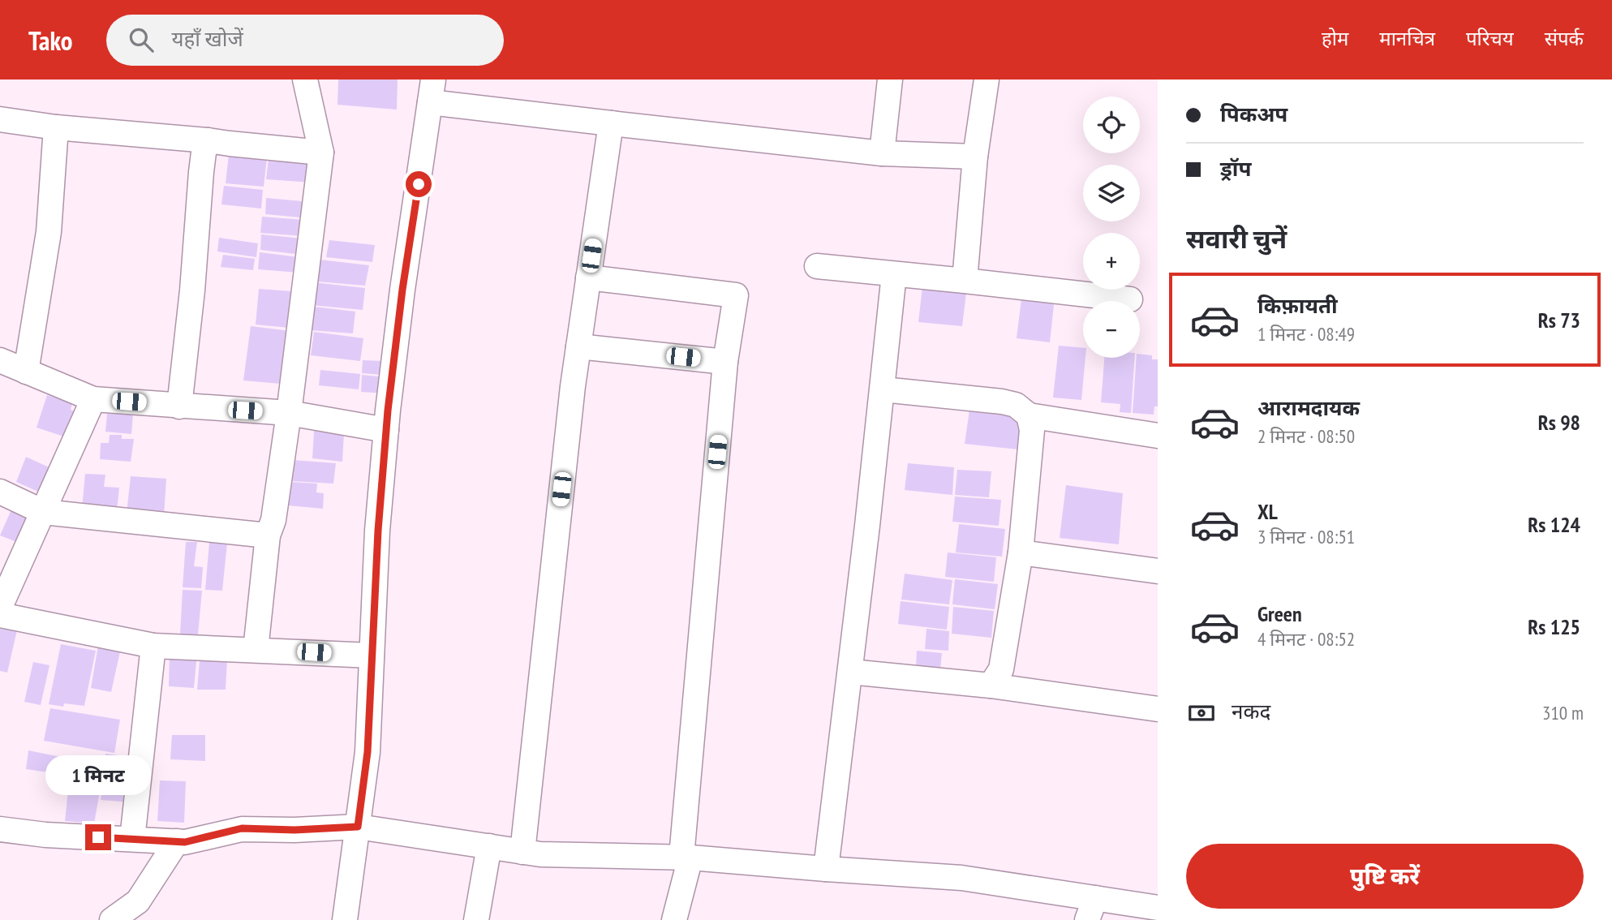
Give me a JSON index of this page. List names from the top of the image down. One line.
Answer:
{"page":{"header":"Tako","search":"यहाँ खोजें","nav":["होम","मानचित्र","परिचय","संपर्क"],"banner":["पिकअप","ड्रॉप"],"map_buttons":["+","−"],"heading":"सवारी चुनें","list":[{"name":"किफ़ायती","note":"1 मिनट · 08:49","value":"Rs 73"},{"name":"आरामदायक","note":"2 मिनट · 08:50","value":"Rs 98"},{"name":"XL","note":"3 मिनट · 08:51","value":"Rs 124"},{"name":"Green","note":"4 मिनट · 08:52","value":"Rs 125"}],"pay":["नकद","310 m"],"bubble":"1 मिनट","buttons":"पुष्टि करें"}}
